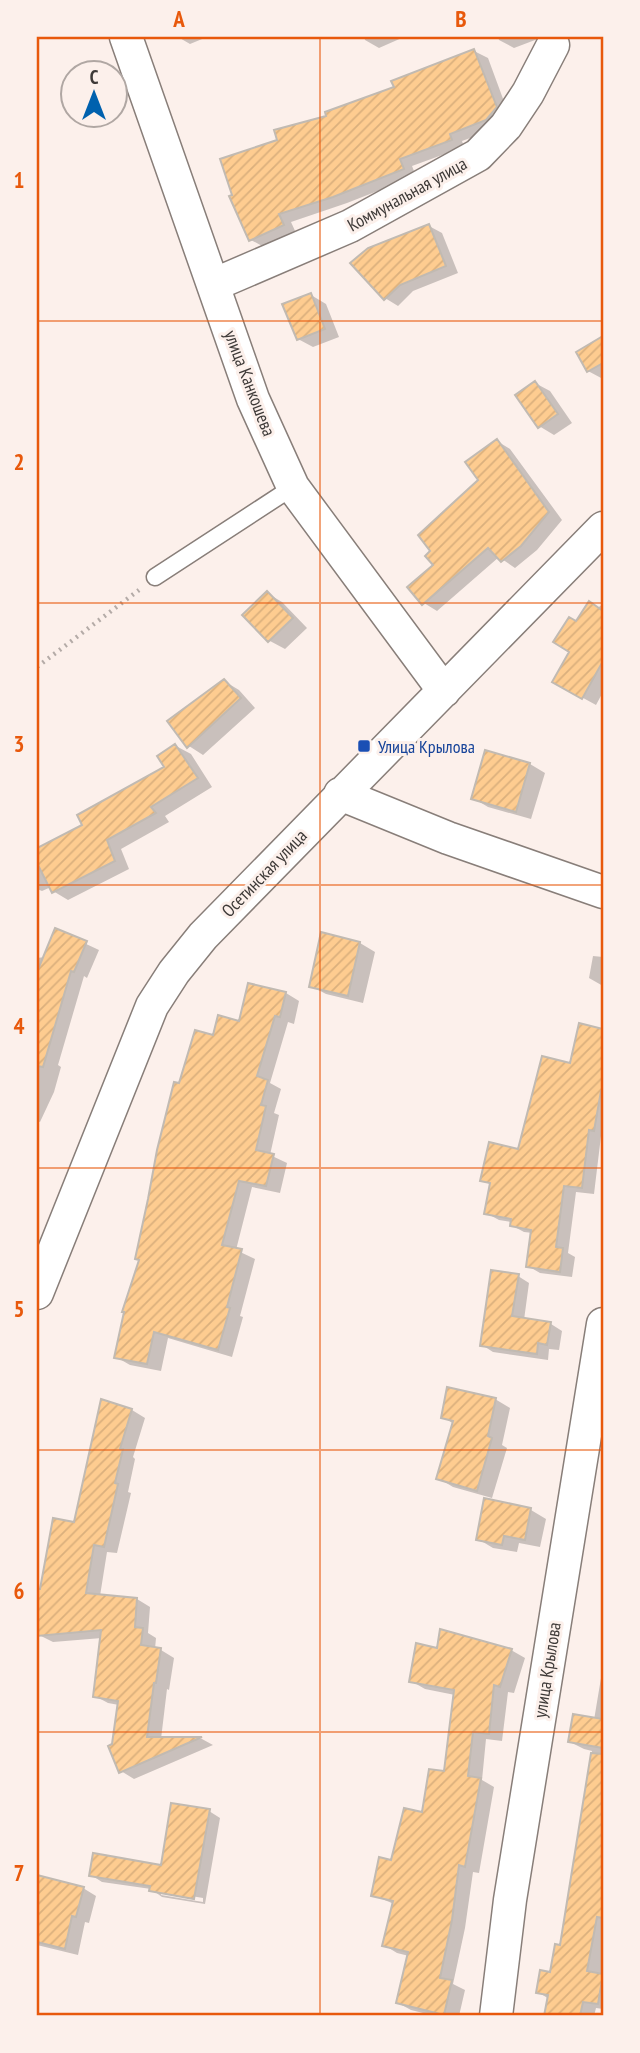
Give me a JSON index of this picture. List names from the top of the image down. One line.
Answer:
{"streets":{"street":["Коммунальная улица","улица Канкошева","Осетинская улица","улица Крылова"]},"crossings":[["Коммунальная улица","улица Канкошева"],["улица Канкошева","Осетинская улица"]],"places":{"transit":["Улица Крылова"]},"north":"top","grid":{"columns":["A","B"],"rows":["1","2","3","4","5","6","7"]}}
